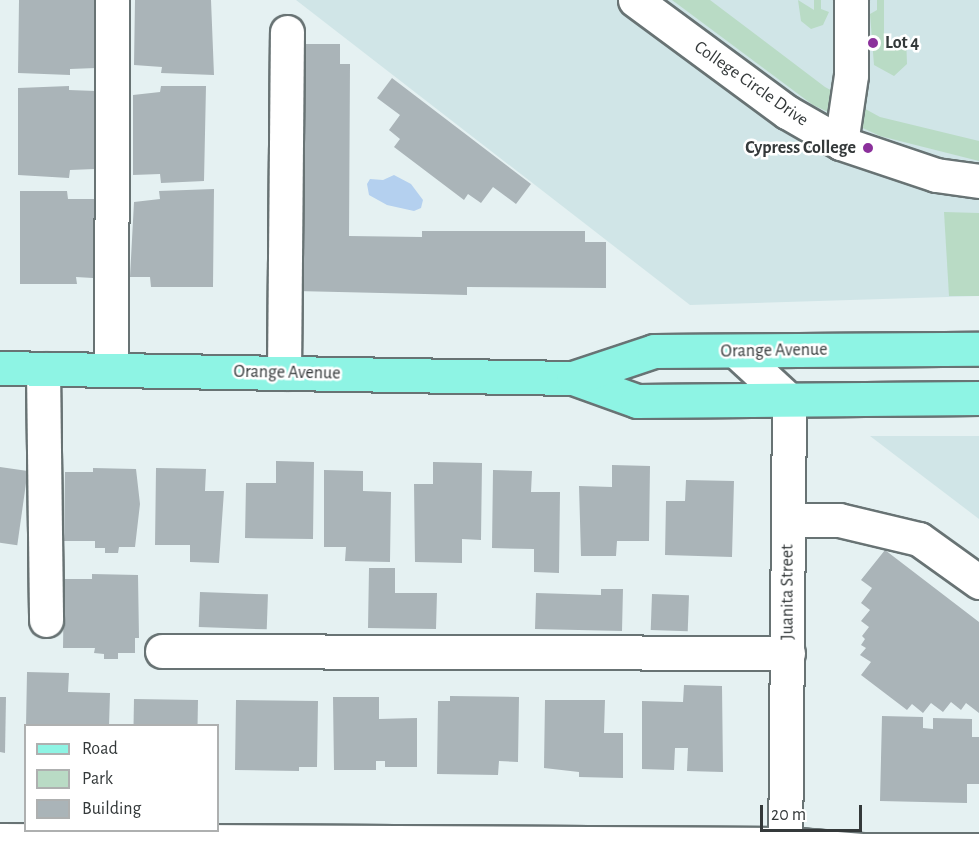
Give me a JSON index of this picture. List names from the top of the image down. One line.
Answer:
{"streets":{"main road":["Orange Avenue"],"street":["College Circle Drive","Juanita Street"]},"crossings":[["Orange Avenue","Juanita Street"]],"places":["Lot 4","Cypress College"],"legend":["Road","Park","Building"],"scale_bar":"20 m"}
